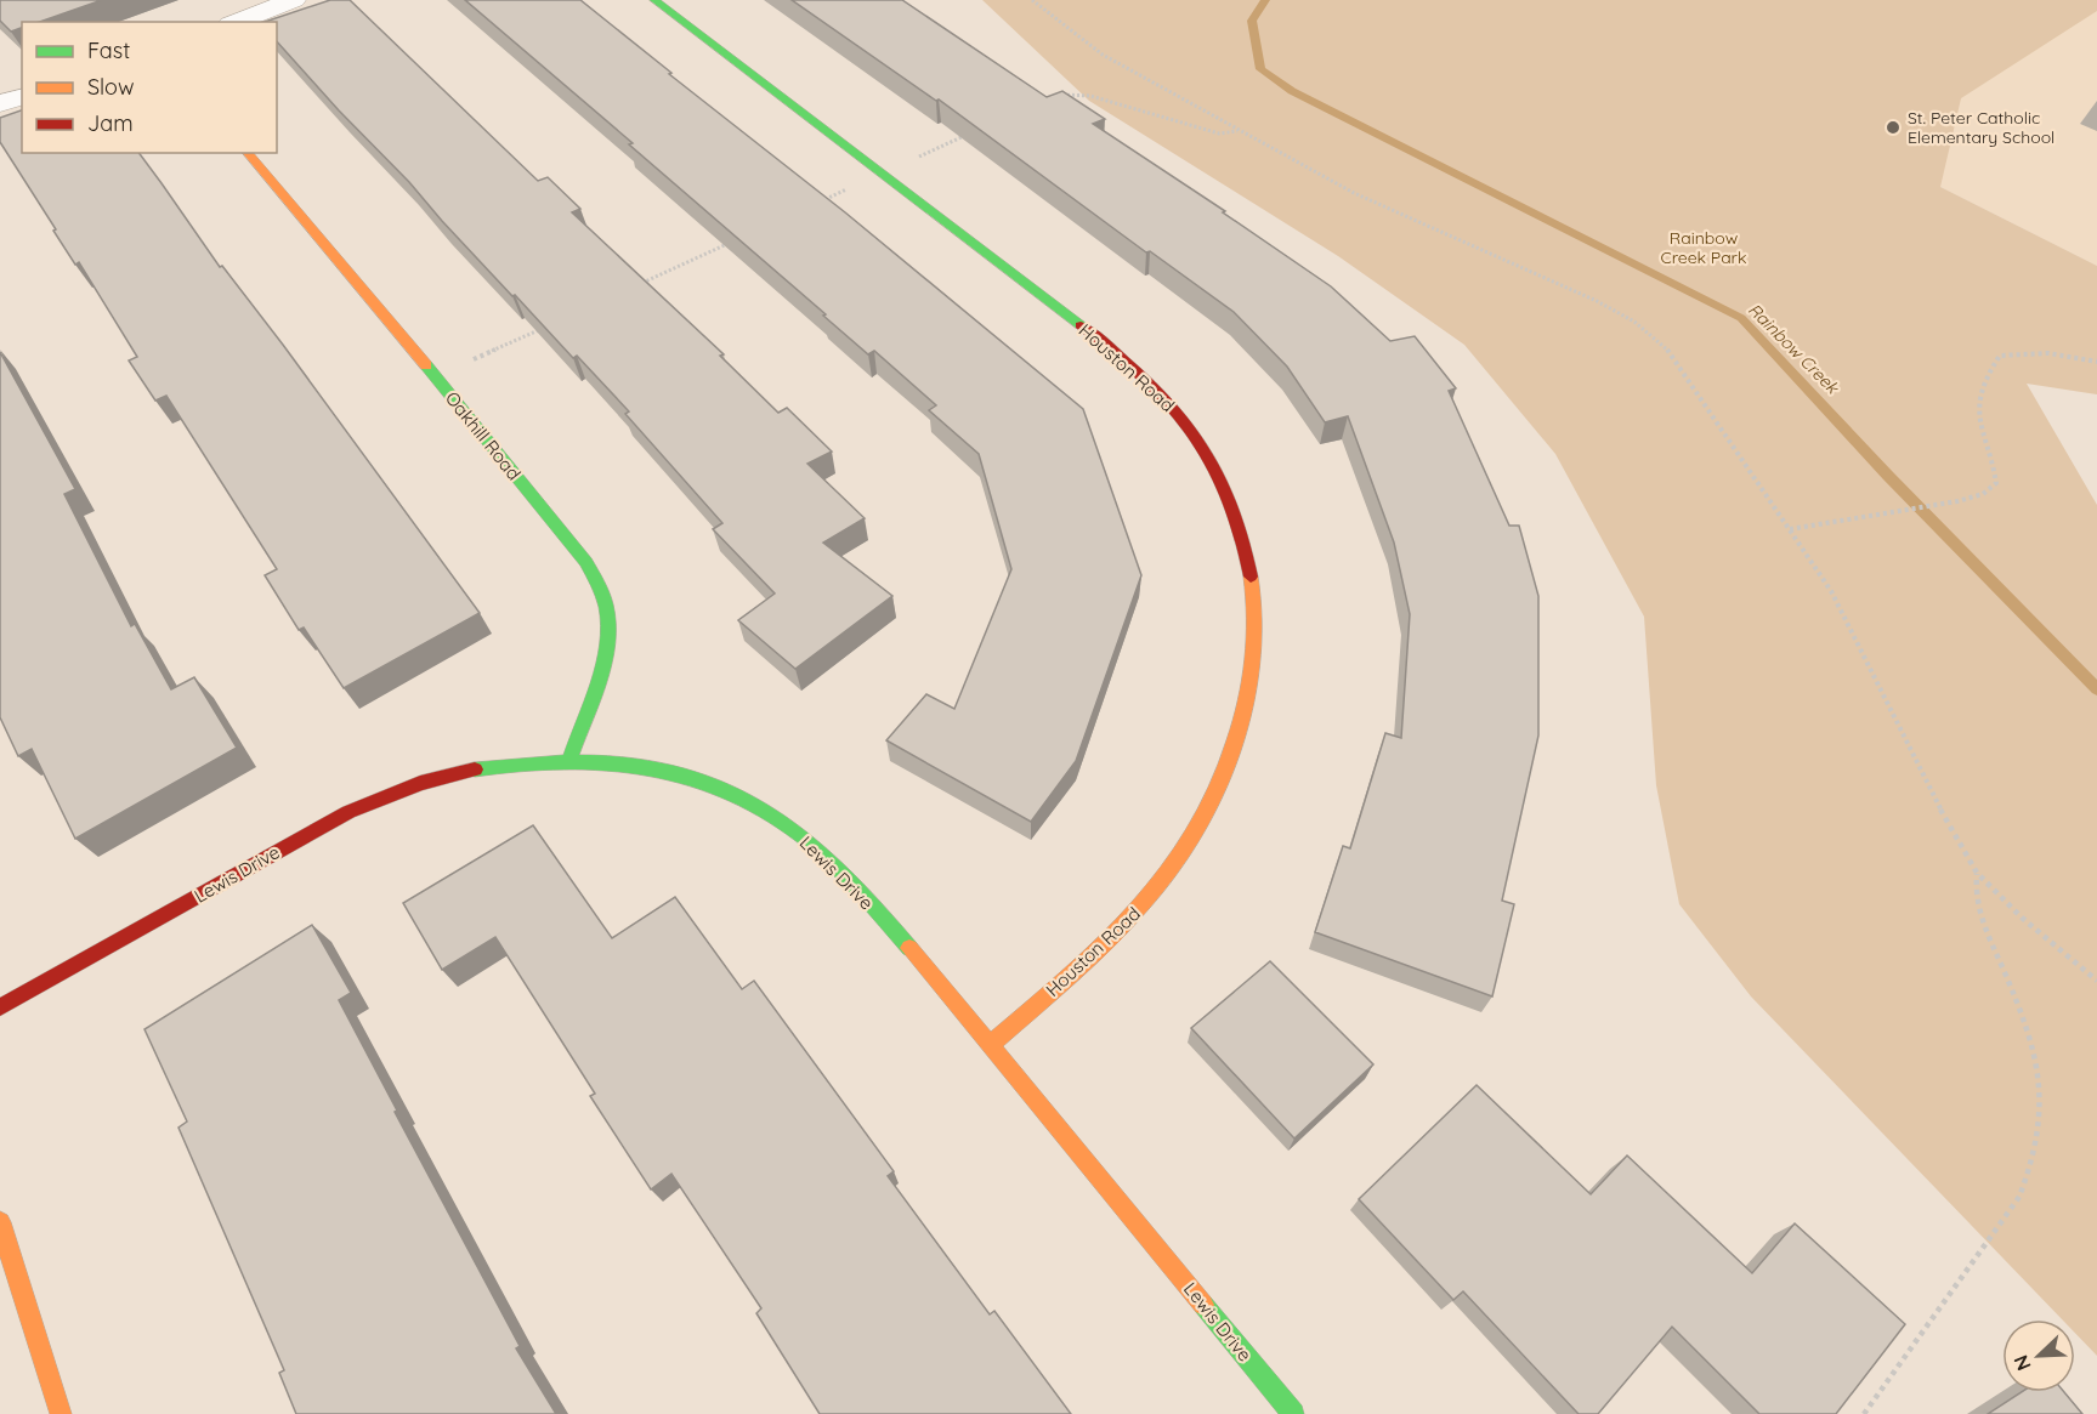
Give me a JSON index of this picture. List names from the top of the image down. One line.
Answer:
{"streets":{"street":["Houston Road","Oakhill Road","Lewis Drive"]},"crossings":[["Houston Road","Lewis Drive"],["Oakhill Road","Lewis Drive"]],"water":["Rainbow Creek"],"parks":["Rainbow Creek Park"],"places":["St. Peter Catholic Elementary School"],"legend":["Fast","Slow","Jam"],"north":"bottom left"}
